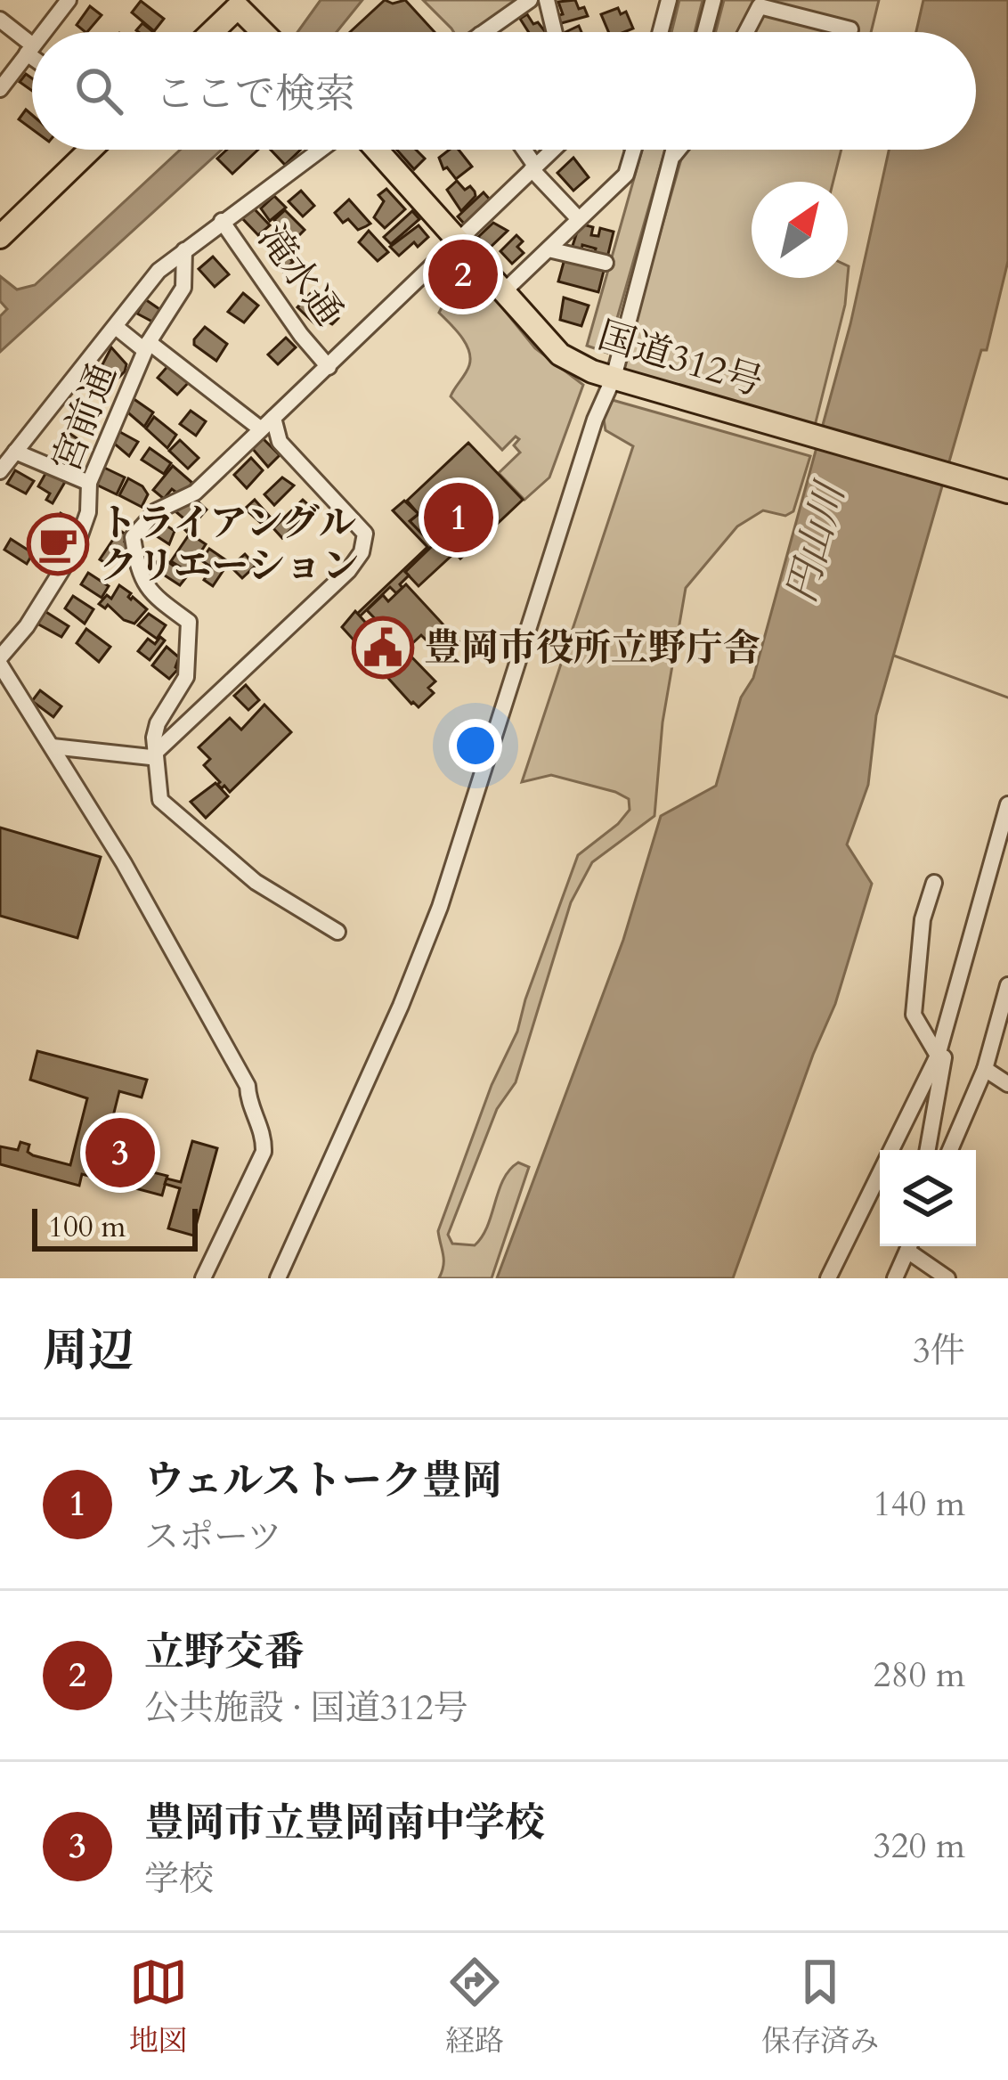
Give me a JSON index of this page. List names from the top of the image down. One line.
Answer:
{"streets":{"highway":["国道312号"],"street":["滝水通","宮前通"]},"water":["円山川"],"places":{"cafe":["トライアングル クリエーション"],"public building":["豊岡市役所立野庁舎"]},"scale_bar":"100 m","north":"top right","page":{"search":"ここで検索","pins":["2","1","3"],"scale":"100 m","heading":["周辺","3件"],"list":[{"mark":"1","name":"ウェルストーク豊岡","note":"スポーツ","value":"140 m"},{"mark":"2","name":"立野交番","note":"公共施設 · 国道312号","value":"280 m"},{"mark":"3","name":"豊岡市立豊岡南中学校","note":"学校","value":"320 m"}],"nav":["地図","経路","保存済み"]}}
